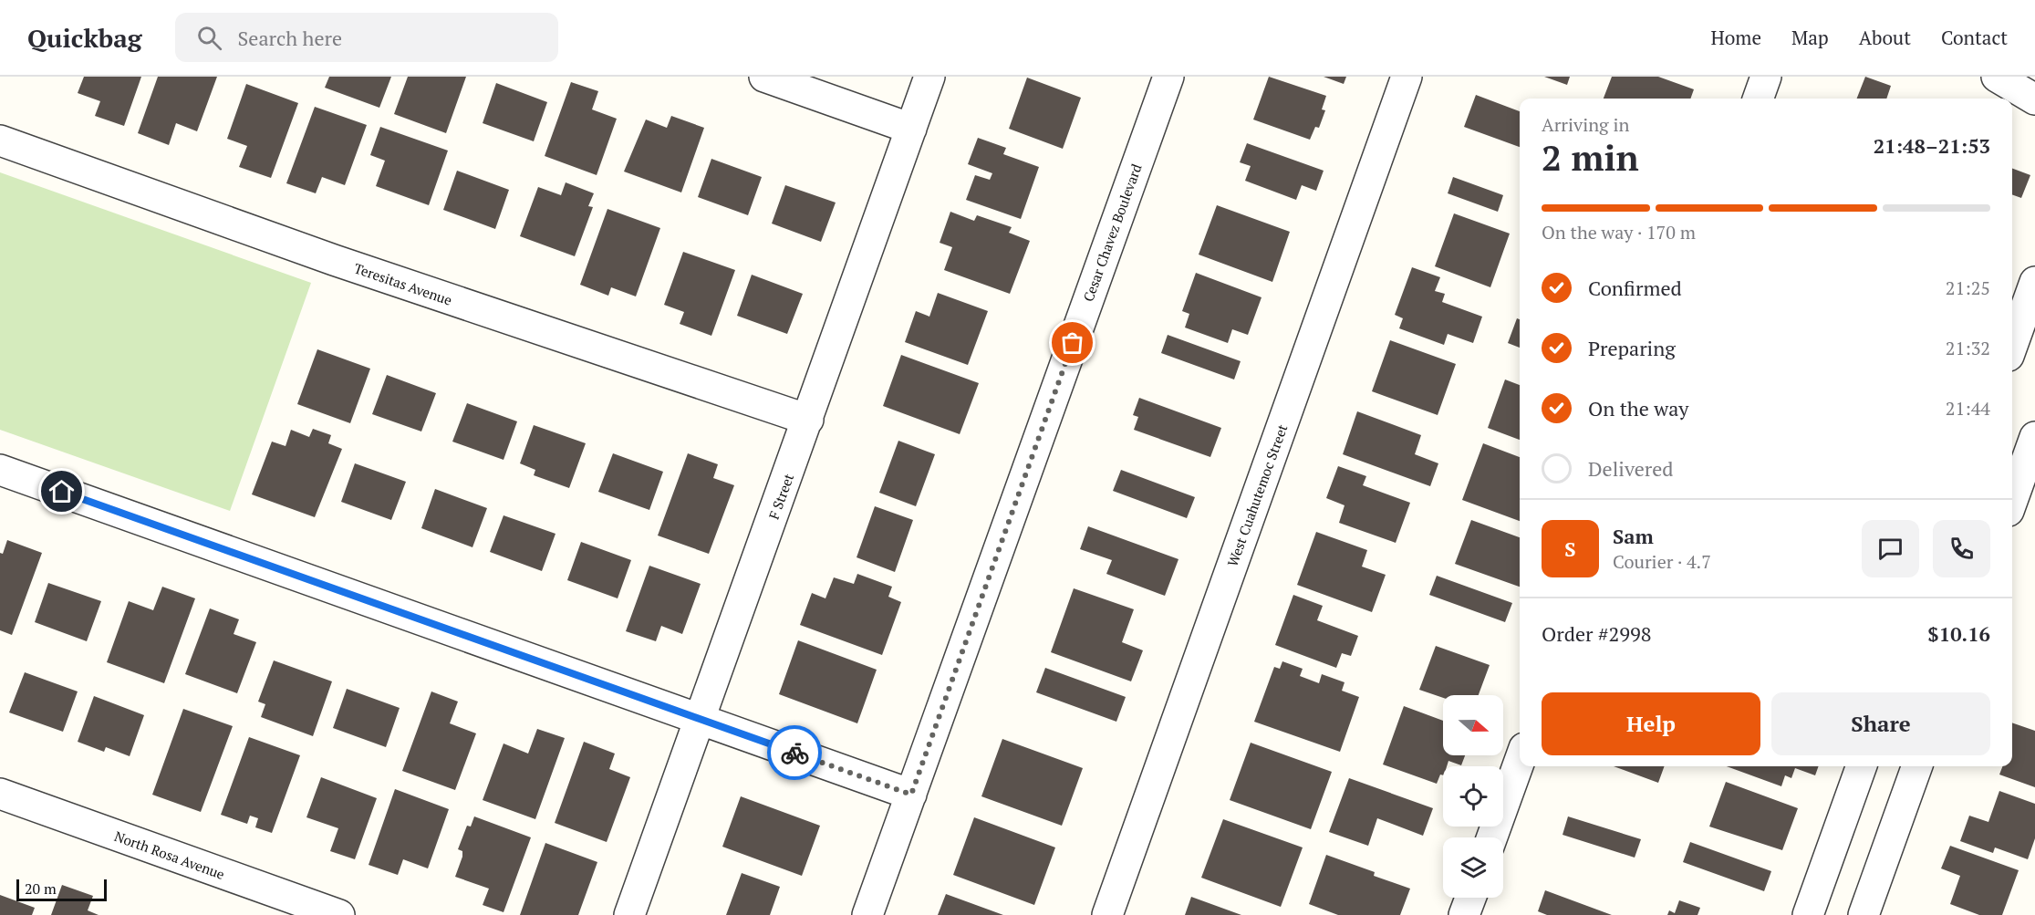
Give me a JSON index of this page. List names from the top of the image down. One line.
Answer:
{"streets":{"street":["Cesar Chavez Boulevard","Teresitas Avenue","West Cuahutemoc Street","F Street","North Rosa Avenue"]},"crossings":[["Teresitas Avenue","F Street"]],"scale_bar":"20 m","north":"right","page":{"header":"Quickbag","search":"Search here","nav":["Home","Map","About","Contact"],"heading":["2 min","Arriving in","21:48–21:53"],"panel":["Sam","Courier · 4.7","Order #2998","$10.16"],"bar":"On the way · 170 m","list":[["Confirmed","21:25"],["Preparing","21:32"],["On the way","21:44"],"Delivered"],"round":"S","buttons":["Help","Share"],"scale":"20 m"}}
